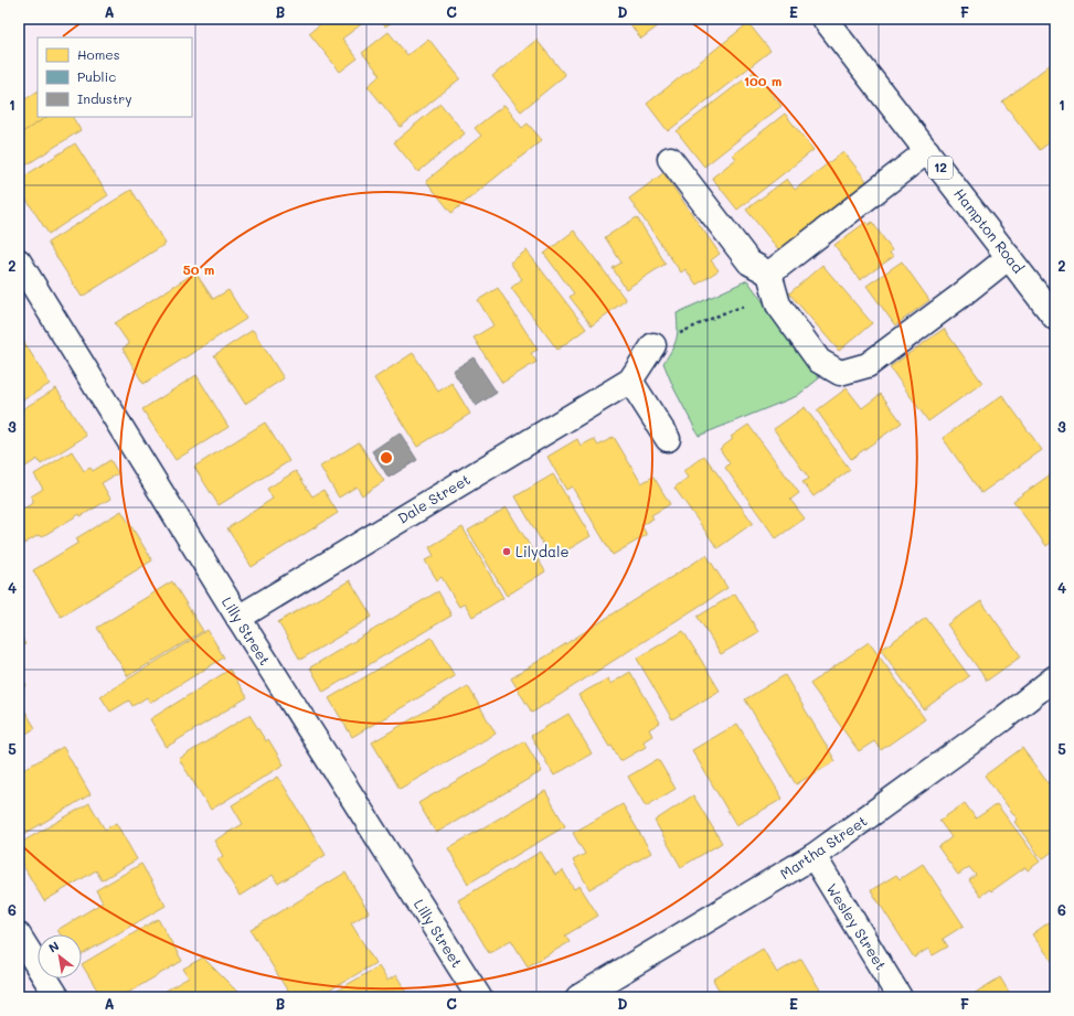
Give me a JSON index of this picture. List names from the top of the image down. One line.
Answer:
{"streets":{"street":["12","Hampton Road","Dale Street","Lilly Street","Martha Street","Wesley Street"]},"crossings":[["Dale Street","Lilly Street"],["Martha Street","Wesley Street"]],"places":["Lilydale"],"legend":["Homes","Public","Industry"],"north":"top left","grid":{"columns":["A","B","C","D","E","F"],"rows":["1","2","3","4","5","6"]},"rings":["100 m","50 m"]}
